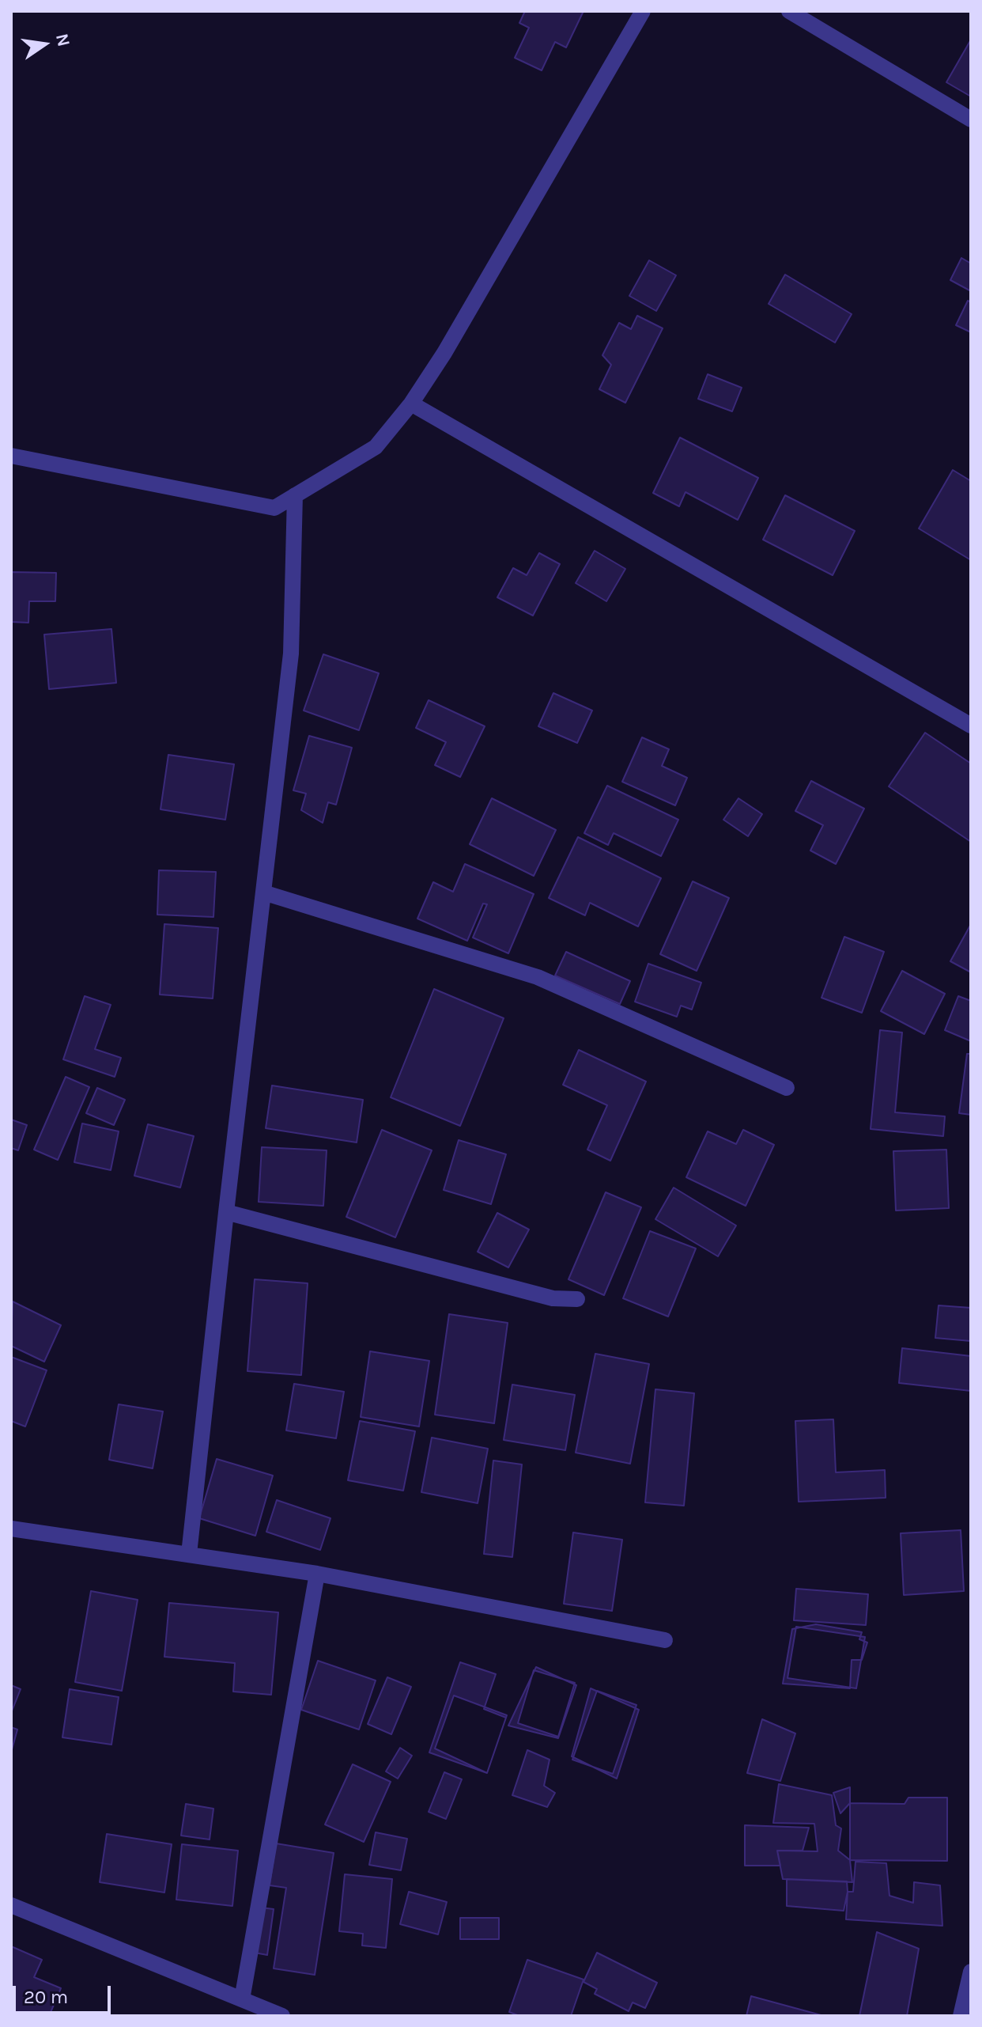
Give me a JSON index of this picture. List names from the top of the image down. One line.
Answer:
{"scale_bar":"20 m","north":"right"}
